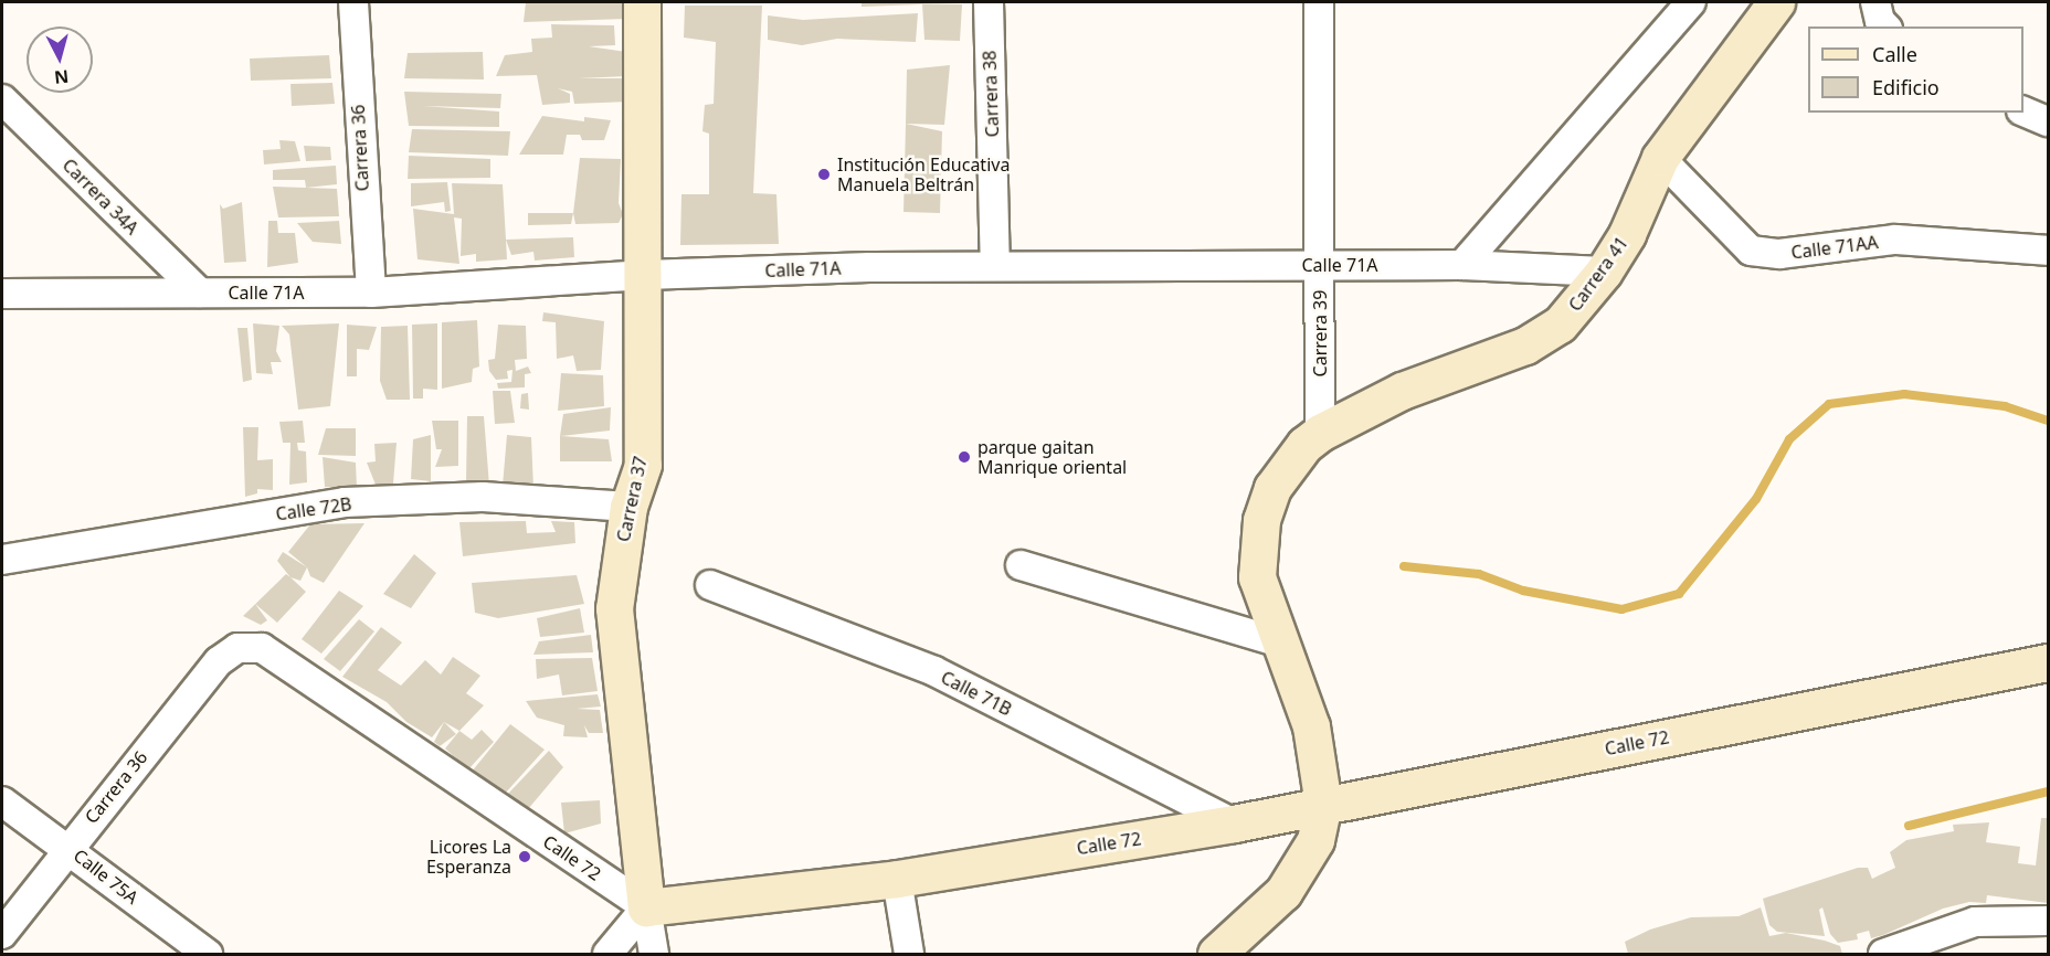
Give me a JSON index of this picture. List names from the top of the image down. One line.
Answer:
{"streets":{"street":["Carrera 38","Carrera 36","Carrera 34A","Calle 71AA","Calle 71A","Carrera 41","Carrera 39","Carrera 37","Calle 72B","Calle 71B","Calle 72","Calle 75A"]},"crossings":[["Carrera 38","Calle 71A"],["Carrera 36","Calle 71A"],["Carrera 36","Calle 72"],["Carrera 36","Calle 75A"],["Carrera 34A","Calle 71A"],["Calle 71AA","Carrera 41"],["Calle 71A","Carrera 41"],["Calle 71A","Carrera 39"],["Calle 71A","Carrera 37"],["Carrera 41","Carrera 39"],["Carrera 37","Calle 72B"],["Carrera 37","Calle 72"],["Calle 71B","Calle 72"]],"places":["Institución Educativa Manuela Beltrán","parque gaitan Manrique oriental","Licores La Esperanza"],"legend":["Calle","Edificio"],"north":"bottom"}
